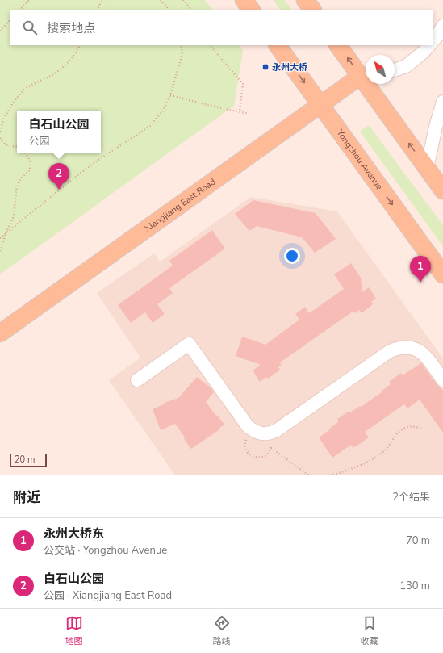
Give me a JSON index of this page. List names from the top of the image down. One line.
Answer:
{"streets":{"main road":["Yongzhou Avenue","Xiangjiang East Road"]},"crossings":[["Yongzhou Avenue","Xiangjiang East Road"]],"places":{"transit":["永州大桥"]},"scale_bar":"20 m","north":"top left","page":{"search":"搜索地点","popup":["白石山公园","公园"],"pins":["2","1"],"scale":"20 m","heading":["附近","2个结果"],"list":[{"mark":"1","name":"永州大桥东","note":"公交站 · Yongzhou Avenue","value":"70 m"},{"mark":"2","name":"白石山公园","note":"公园 · Xiangjiang East Road","value":"130 m"}],"nav":["地图","路线","收藏"]}}
